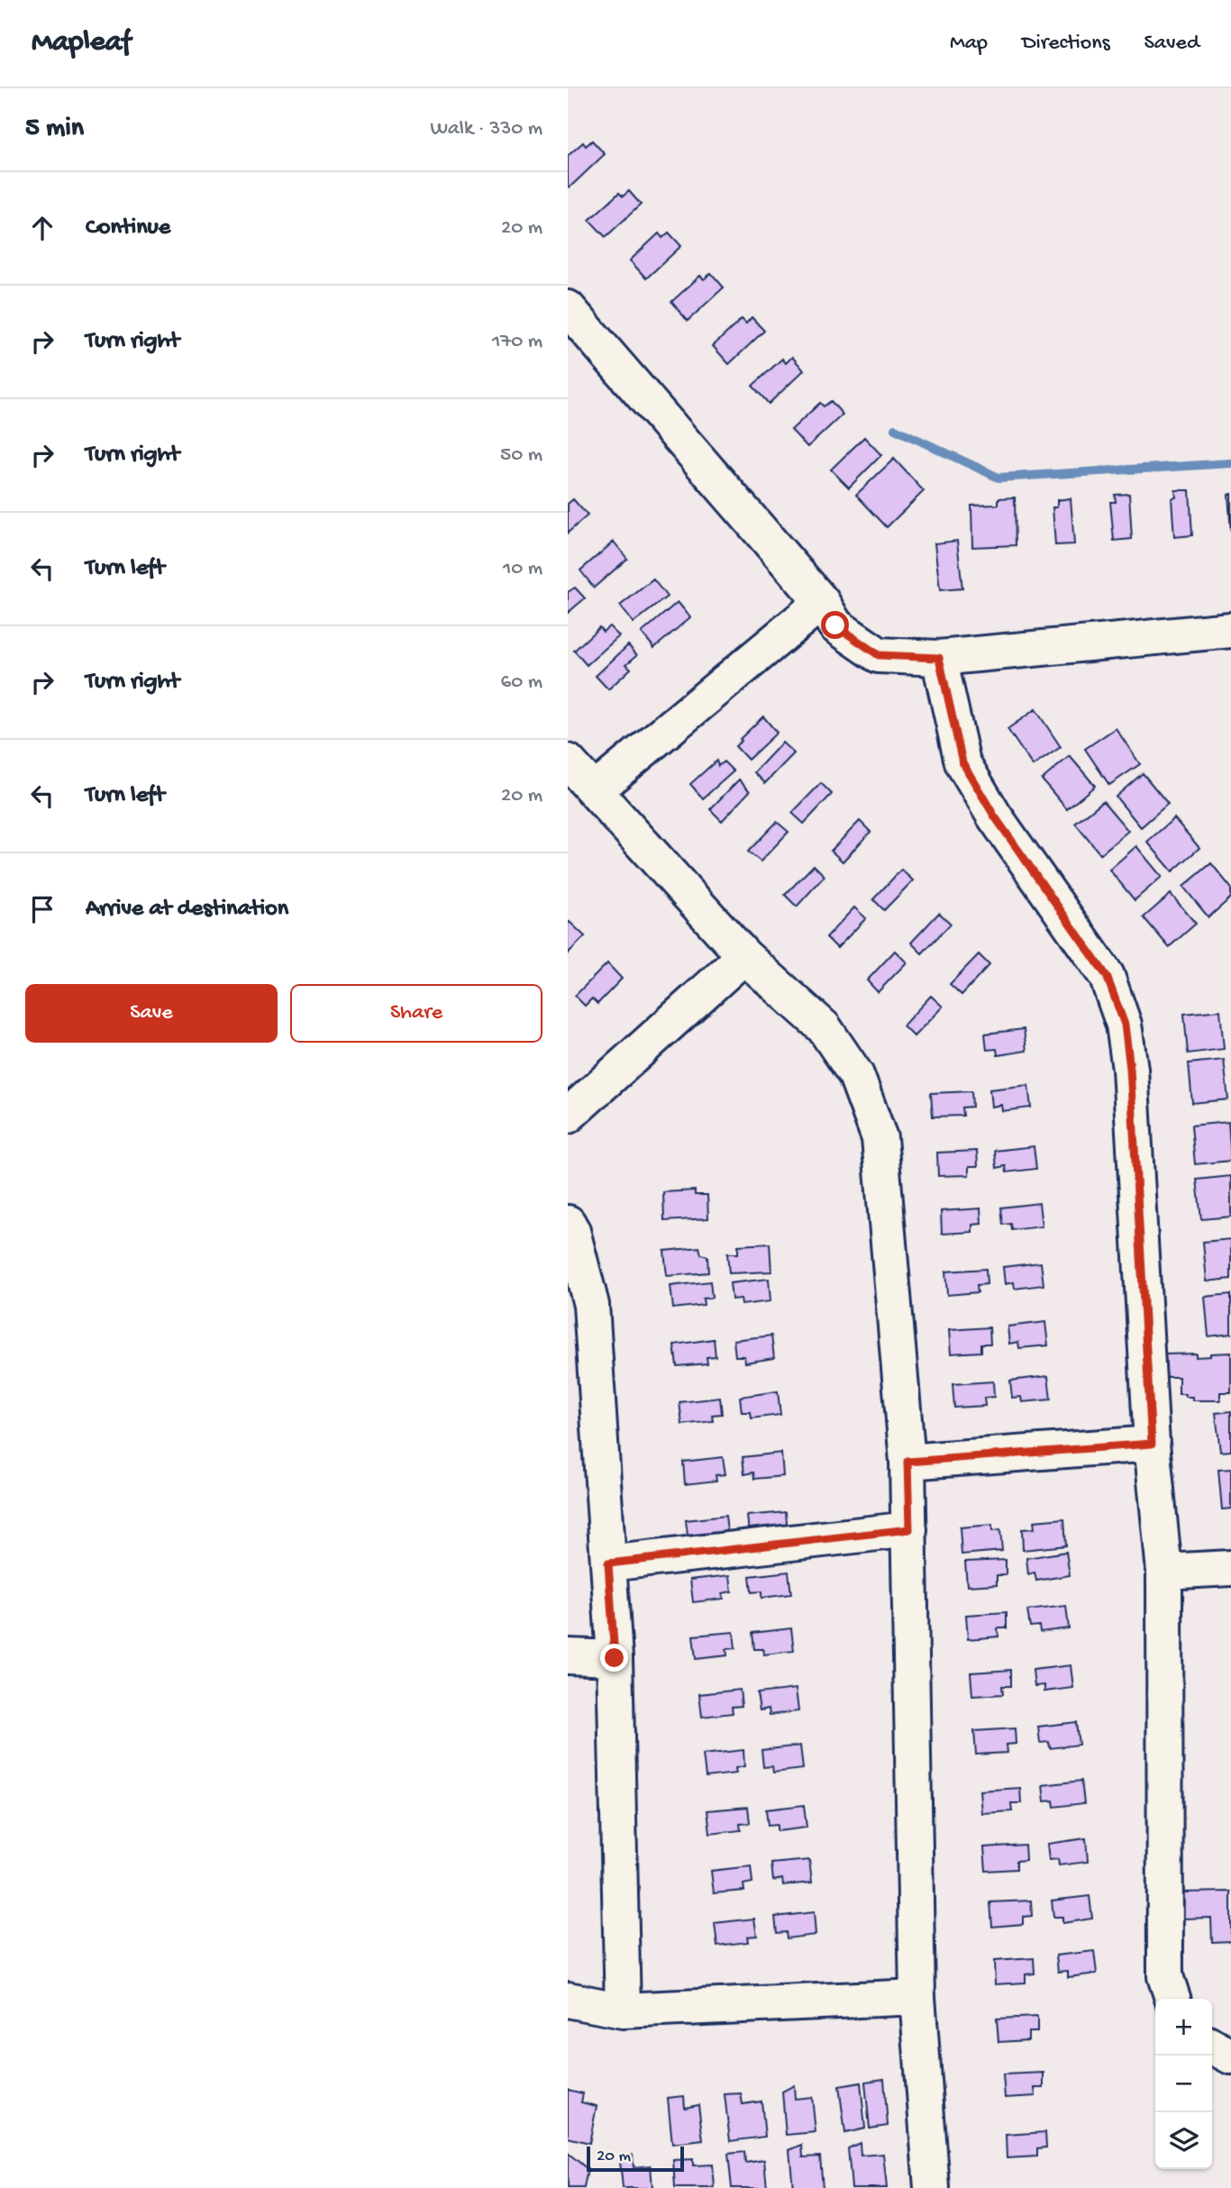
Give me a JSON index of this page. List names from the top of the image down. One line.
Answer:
{"scale_bar":"20 m","page":{"header":"Mapleaf","nav":["Map","Directions","Saved"],"heading":["5 min","Walk · 330 m"],"list":[["Continue","20 m"],["Turn right","170 m"],["Turn right","50 m"],["Turn left","10 m"],["Turn right","60 m"],["Turn left","20 m"],"Arrive at destination"],"buttons":["Save","Share"],"map_buttons":["+","−"],"scale":"20 m"}}
